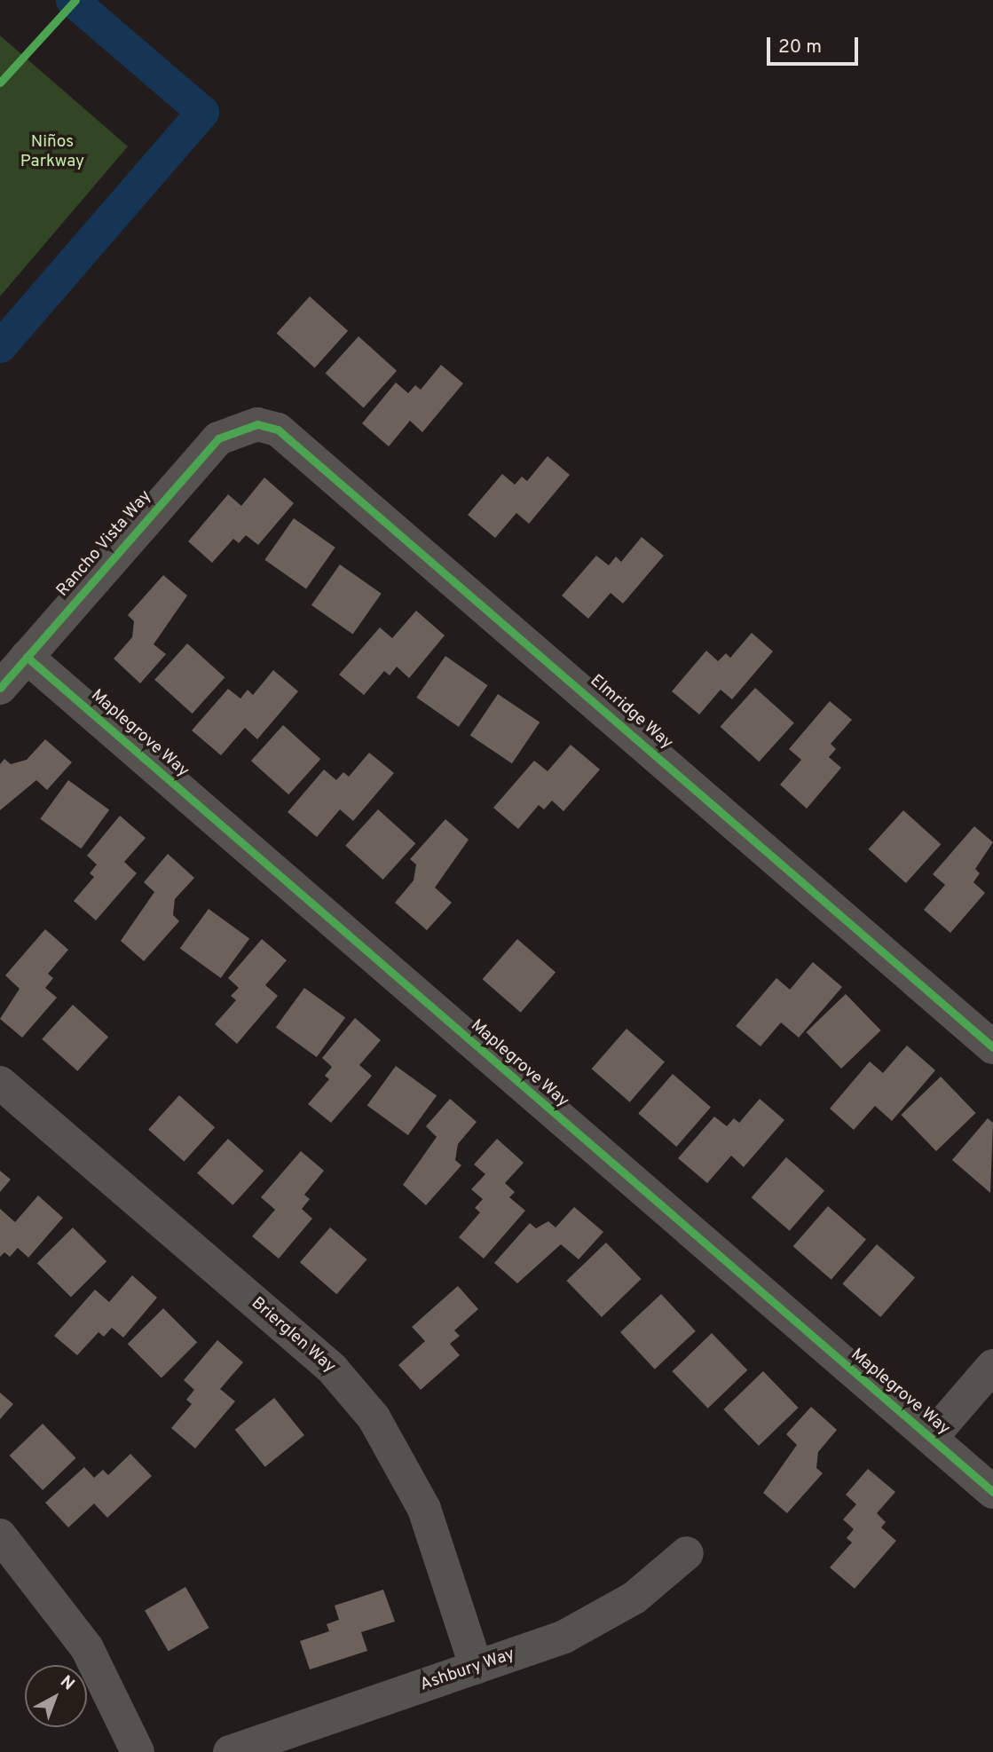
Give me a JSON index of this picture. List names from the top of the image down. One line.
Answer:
{"streets":{"street":["Rancho Vista Way","Elmridge Way","Maplegrove Way","Brierglen Way","Ashbury Way"]},"crossings":[["Rancho Vista Way","Elmridge Way"],["Rancho Vista Way","Maplegrove Way"],["Brierglen Way","Ashbury Way"]],"parks":["Niños Parkway"],"scale_bar":"20 m","north":"top right"}
